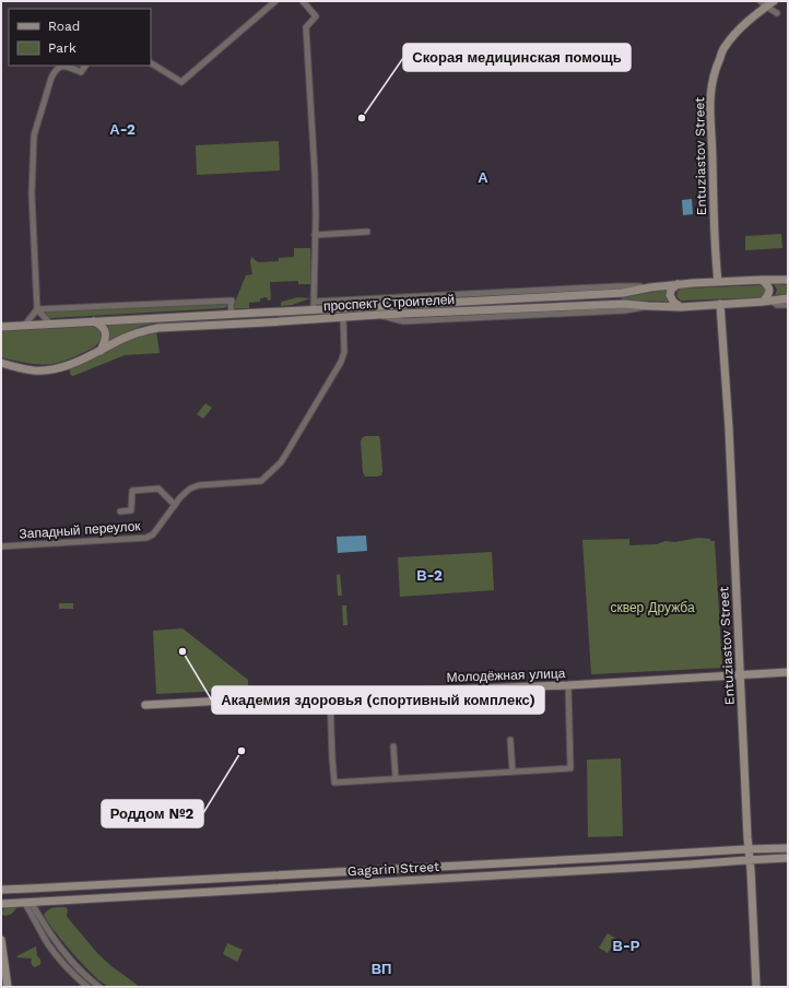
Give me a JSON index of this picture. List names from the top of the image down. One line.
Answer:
{"streets":{"street":["Entuziastov Street","проспект Строителей","Западный переулок","Молодёжная улица","Gagarin Street"]},"crossings":[["Entuziastov Street","проспект Строителей"],["проспект Строителей","Западный переулок"]],"districts":["А-2","А","В-2","В-Р","ВП"],"parks":["сквер Дружба"],"places":["Скорая медицинская помощь","Академия здоровья (спортивный комплекс)","Роддом №2"],"legend":["Road","Park"]}
